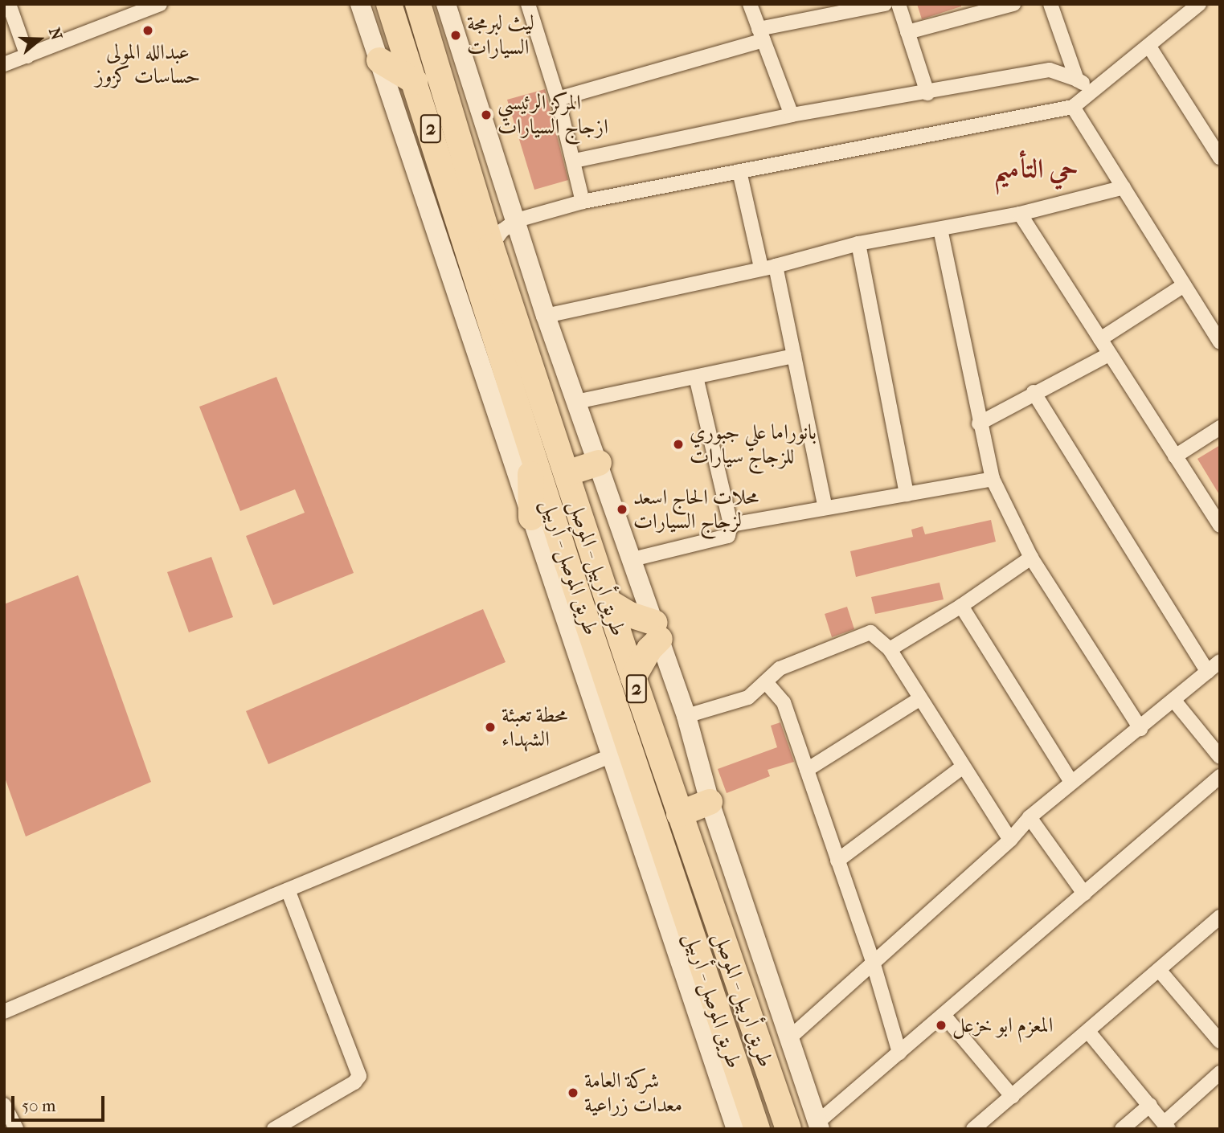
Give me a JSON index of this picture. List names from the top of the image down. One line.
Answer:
{"streets":{"highway":["2","طريق الموصل - أربيل","طريق أربيل - الموصل"]},"crossings":[["طريق الموصل - أربيل","طريق أربيل - الموصل"]],"districts":["حي التأميم"],"places":["عبدالله المولى حساسات كزوز","ليث لبرمجة السيارات","المركز الرئيسي ازجاج السيارات","بانوراما علي جبوري للزجاج سيارات","محلات الحاج اسعد لزجاج السيارات","محطة تعبئة الشهداء","المعزم ابو خزعل","شركة العامة معدات زراعية"],"scale_bar":"50 m","north":"right"}
